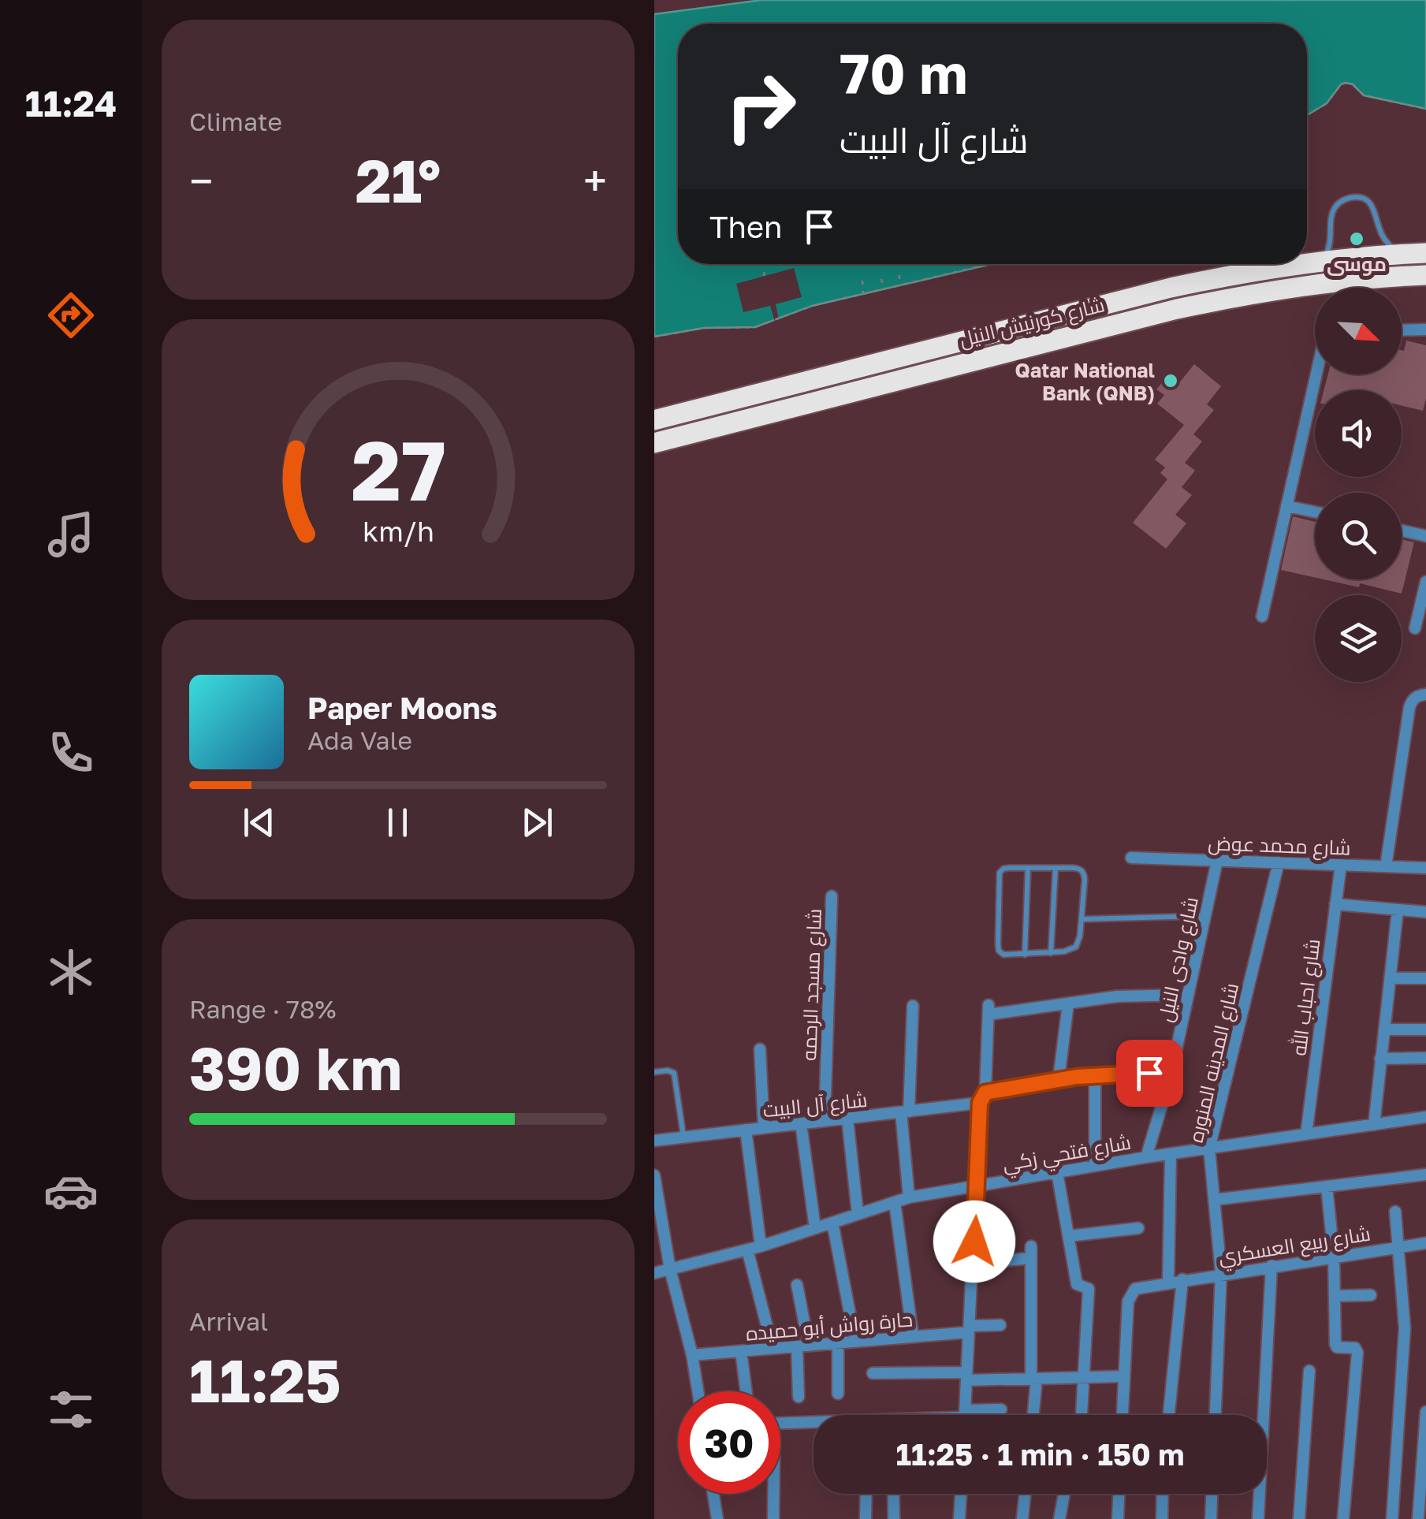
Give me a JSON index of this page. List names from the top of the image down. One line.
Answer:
{"streets":{"highway":["شارع كورنيش النيل"],"street":["شارع محمد عوض","شارع وادى النيل","شارع مسجد الرحمه","شارع احباب الله","شارع المدينه المنوره","شارع آل البيت","شارع فتحي زكي","شارع ربيع العسكري","حارة رواش أبو حميده"]},"crossings":[["شارع محمد عوض","شارع وادى النيل"],["شارع محمد عوض","شارع احباب الله"],["شارع محمد عوض","شارع المدينه المنوره"],["شارع وادى النيل","شارع آل البيت"],["شارع وادى النيل","شارع فتحي زكي"],["شارع مسجد الرحمه","شارع آل البيت"],["شارع احباب الله","شارع فتحي زكي"],["شارع المدينه المنوره","شارع فتحي زكي"],["شارع المدينه المنوره","شارع ربيع العسكري"]],"places":["موسى","Qatar National Bank (QNB)"],"north":"bottom right","page":{"tabs":"11:24","tile":["Climate",["Range · 78%","390 km"],["Arrival","11:25"]],"turn":["70 m","شارع آل البيت"],"heat":["−","21°","+"],"then":"Then","song":["Paper Moons","Ada Vale"],"limit":"30","trip":"11:25 · 1 min · 150 m","gauge":["27","km/h"]}}
